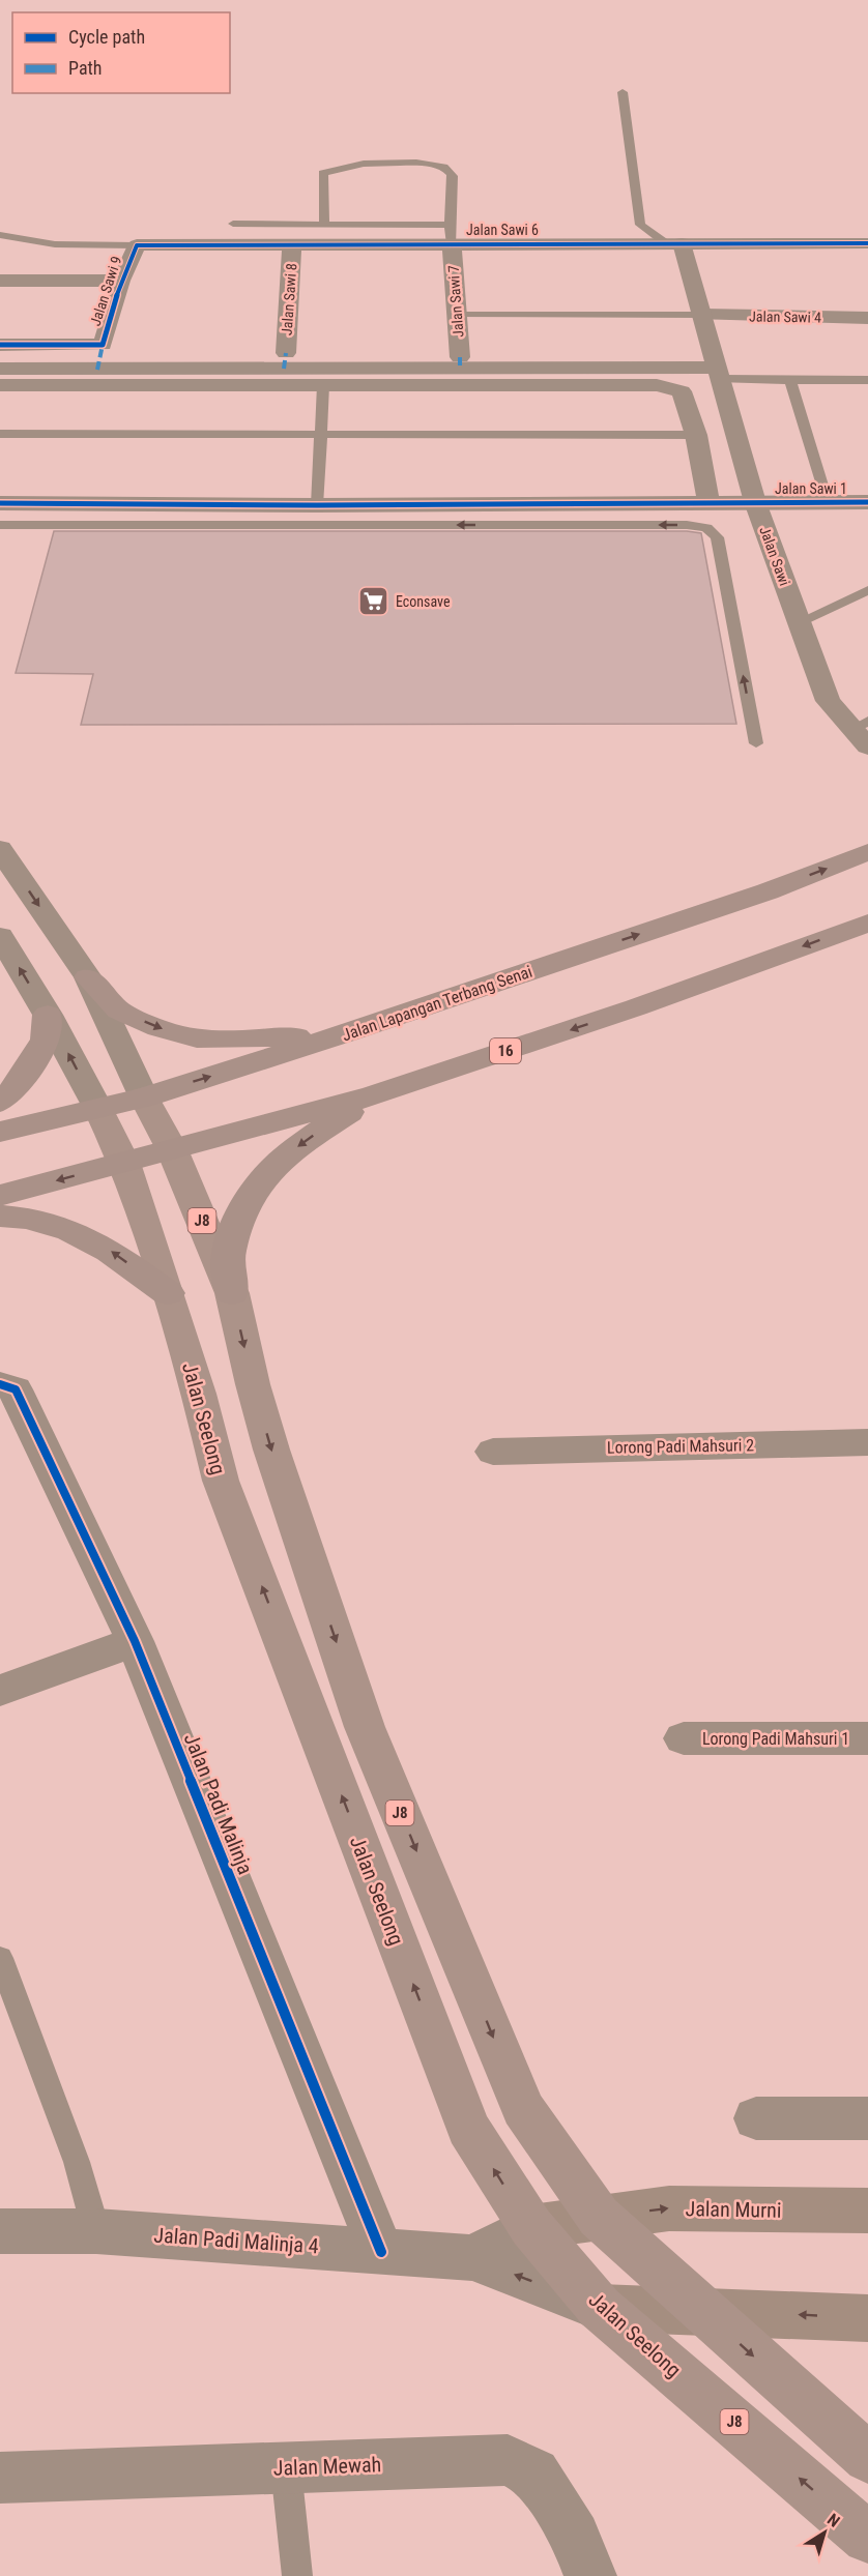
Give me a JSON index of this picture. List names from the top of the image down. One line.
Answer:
{"streets":{"highway":["Jalan Lapangan Terbang Senai","16"],"main road":["J8","Jalan Seelong","Jalan Murni"],"street":["Jalan Sawi 6","Jalan Sawi 9","Jalan Sawi 8","Jalan Sawi 7","Jalan Sawi 4","Jalan Sawi 1","Jalan Sawi","Lorong Padi Mahsuri 2","Lorong Padi Mahsuri 1","Jalan Padi Malinja","Jalan Padi Malinja 4","Jalan Mewah"]},"crossings":[["Jalan Sawi 6","Jalan Sawi 9"],["Jalan Sawi 6","Jalan Sawi 8"],["Jalan Sawi 6","Jalan Sawi 7"],["Jalan Sawi 6","Jalan Sawi"],["Jalan Sawi 4","Jalan Sawi"],["Jalan Sawi 1","Jalan Sawi"],["Jalan Lapangan Terbang Senai","J8"],["Jalan Lapangan Terbang Senai","Jalan Seelong"],["16","J8"],["16","Jalan Seelong"],["J8","Jalan Murni"],["Jalan Seelong","Jalan Murni"],["Jalan Seelong","Jalan Padi Malinja 4"],["Jalan Padi Malinja","Jalan Padi Malinja 4"]],"places":{"supermarket":["Econsave"]},"legend":["Cycle path","Path"],"north":"top right"}
